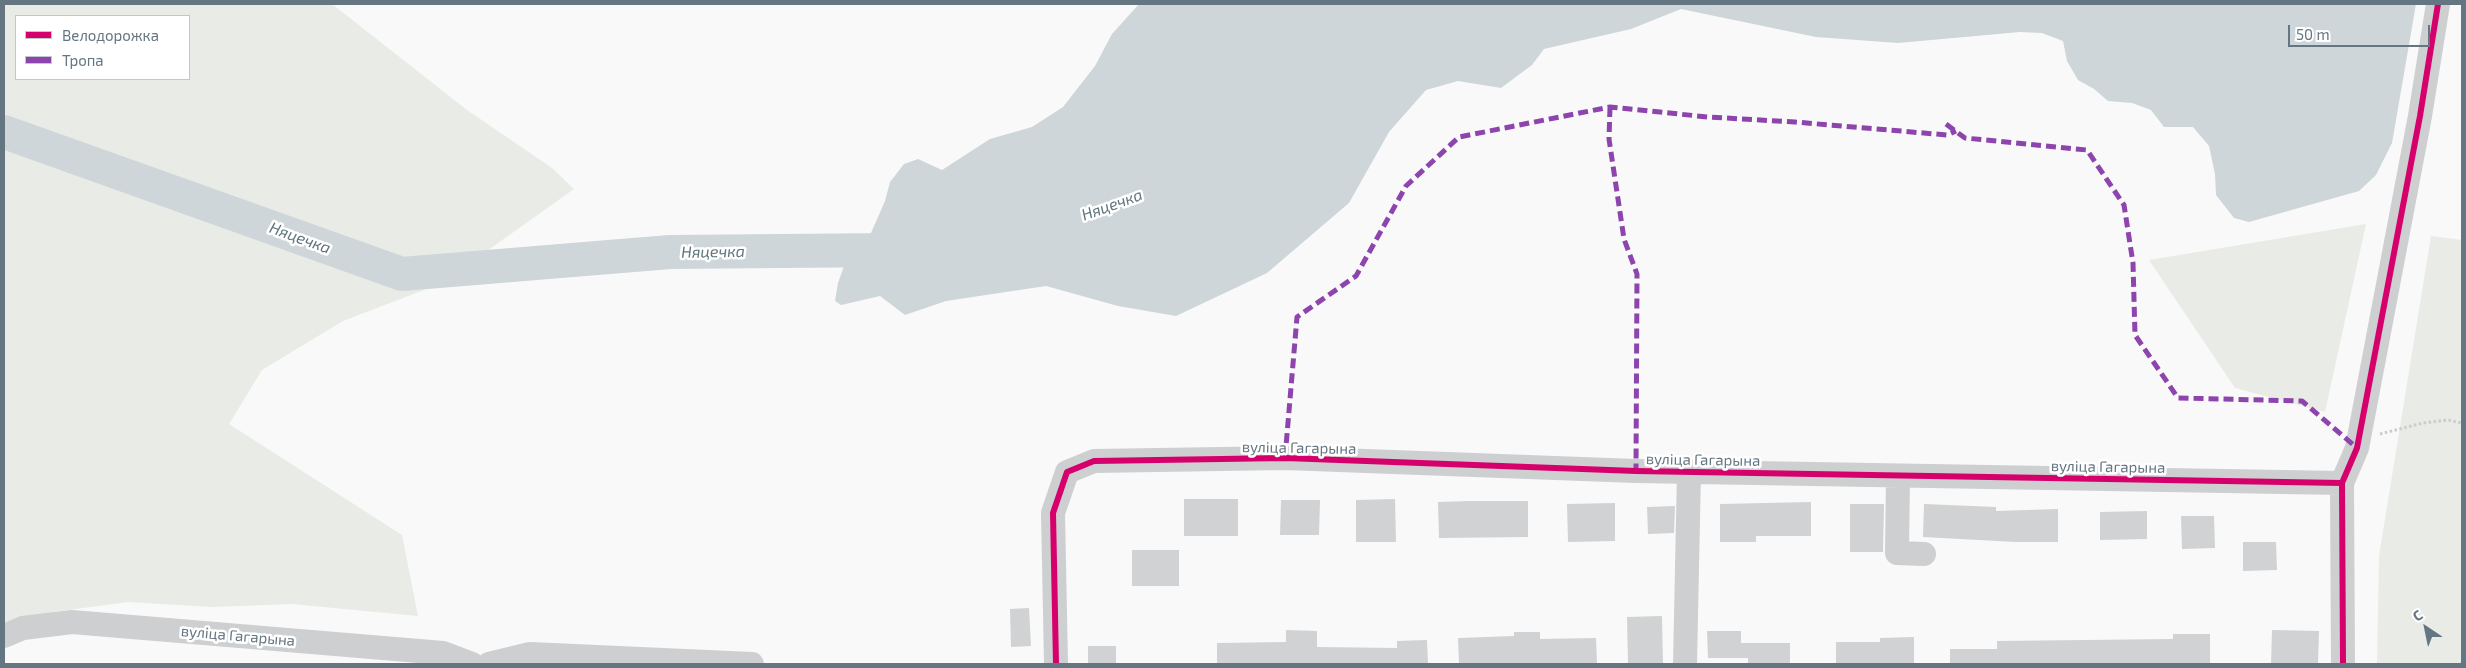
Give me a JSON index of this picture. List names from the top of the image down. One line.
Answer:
{"streets":{"street":["вуліца Гагарына"]},"water":["Няцечка"],"legend":["Велодорожка","Тропа"],"scale_bar":"50 m","north":"top left"}
